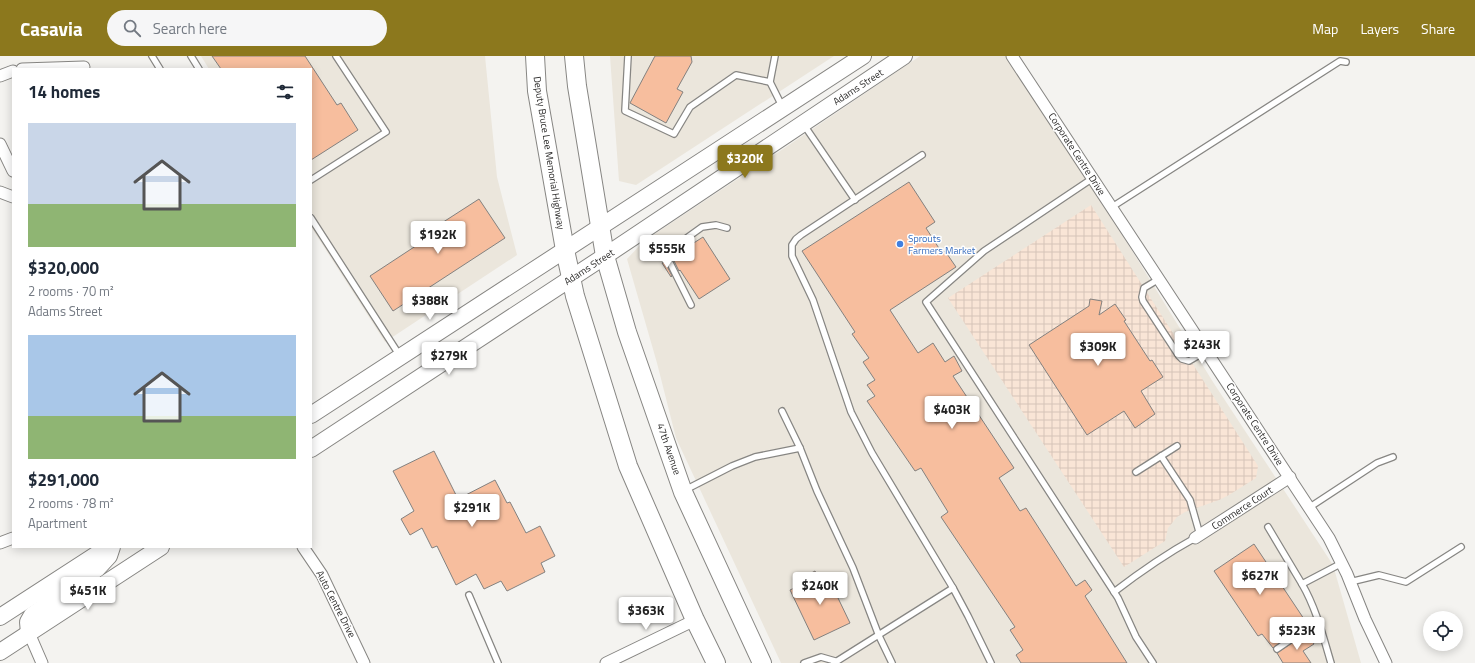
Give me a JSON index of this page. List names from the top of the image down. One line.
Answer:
{"streets":{"main road":["Deputy Bruce Lee Memorial Highway","47th Avenue"],"street":["Adams Street","Corporate Centre Drive","Commerce Court","Auto Centre Drive"]},"crossings":[["Adams Street","47th Avenue"],["Corporate Centre Drive","Commerce Court"]],"places":["Sprouts Farmers Market"],"page":{"header":"Casavia","search":"Search here","nav":["Map","Layers","Share"],"heading":"14 homes","list":[{"name":"$320,000","note":"2 rooms · 70 m² · Adams Street"},{"name":"$291,000","note":"2 rooms · 78 m² · Apartment"}],"price":["$320K","$192K","$555K","$388K","$243K","$309K","$279K","$403K","$291K","$627K","$240K","$451K","$363K","$523K"]}}
